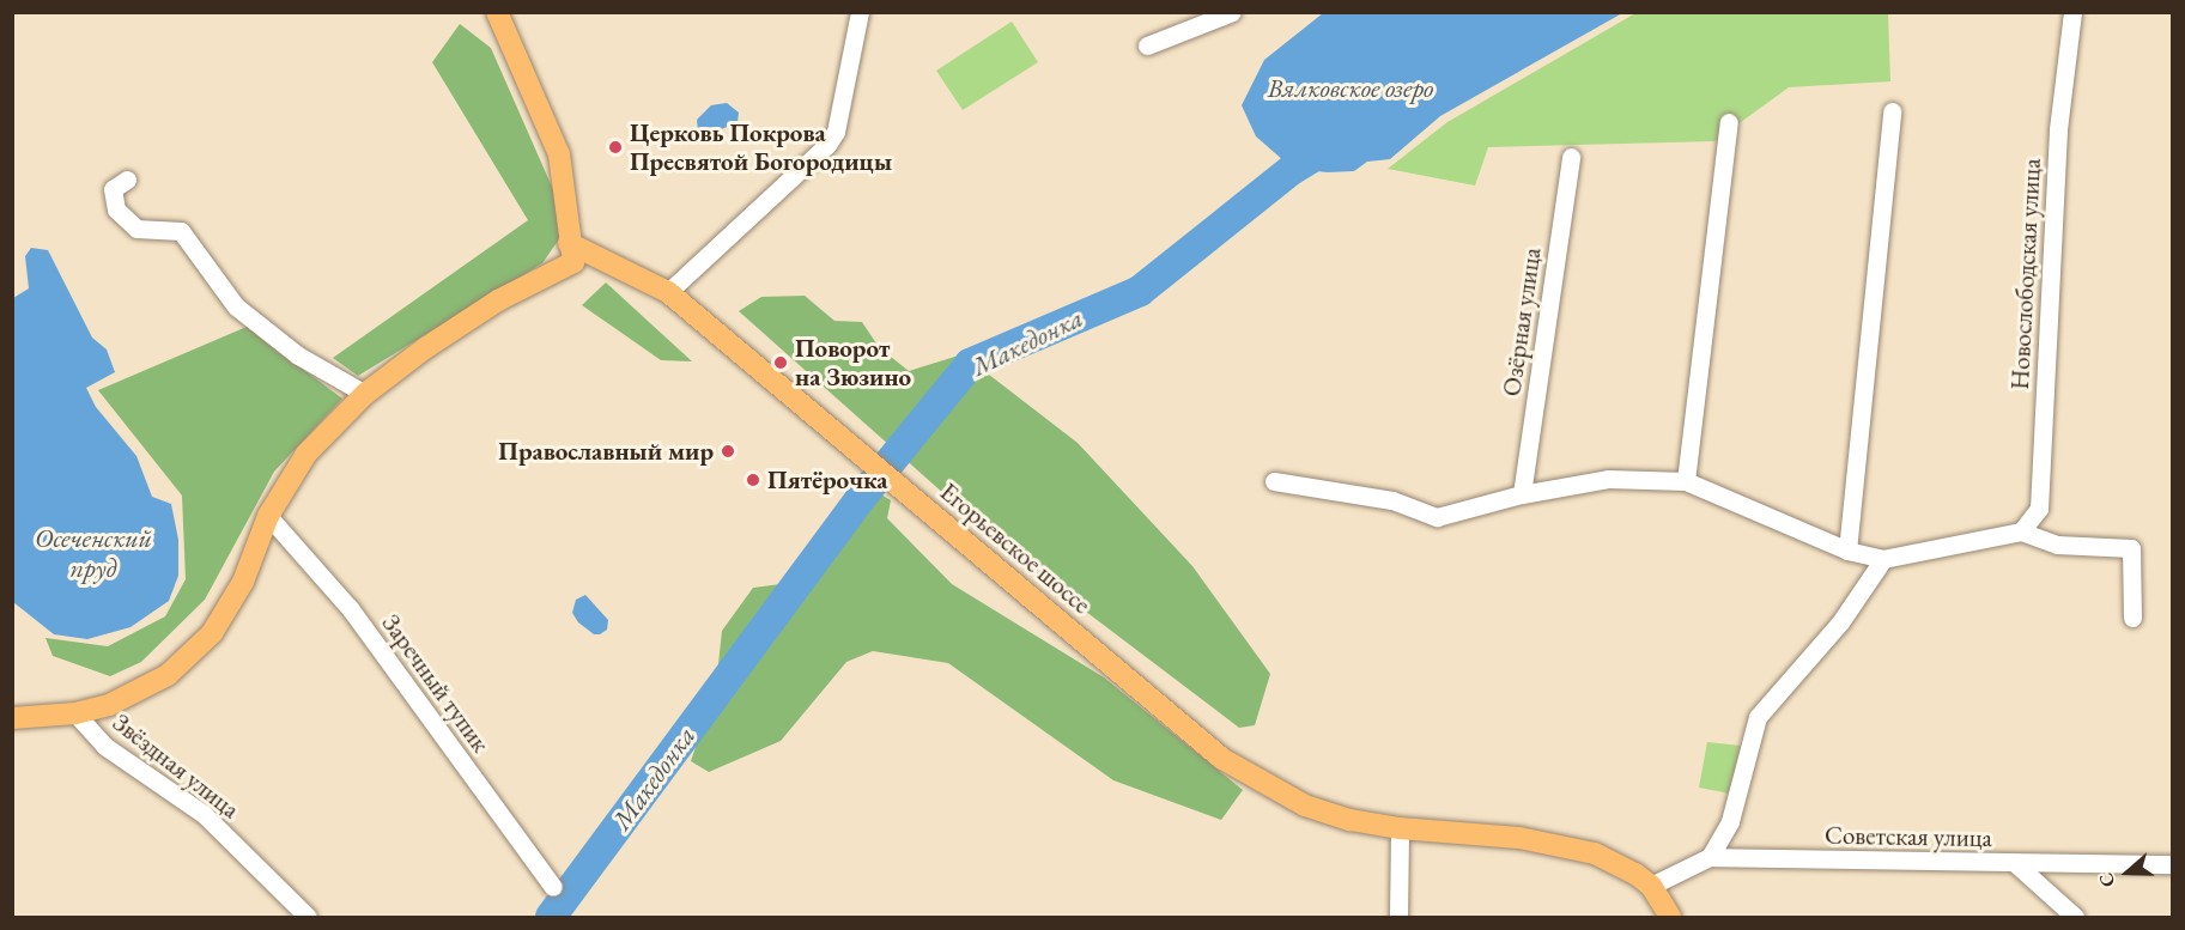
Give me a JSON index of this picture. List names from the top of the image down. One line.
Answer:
{"streets":{"main road":["Егорьевское шоссе"],"street":["Новослободская улица","Озёрная улица","Заречный тупик","Звёздная улица","Советская улица"]},"crossings":[["Егорьевское шоссе","Советская улица"]],"water":["Вялковское озеро","Македонка","Осеченский пруд"],"places":["Церковь Покрова Пресвятой Богородицы","Поворот на Зюзино","Православный мир","Пятёрочка"],"north":"left"}
